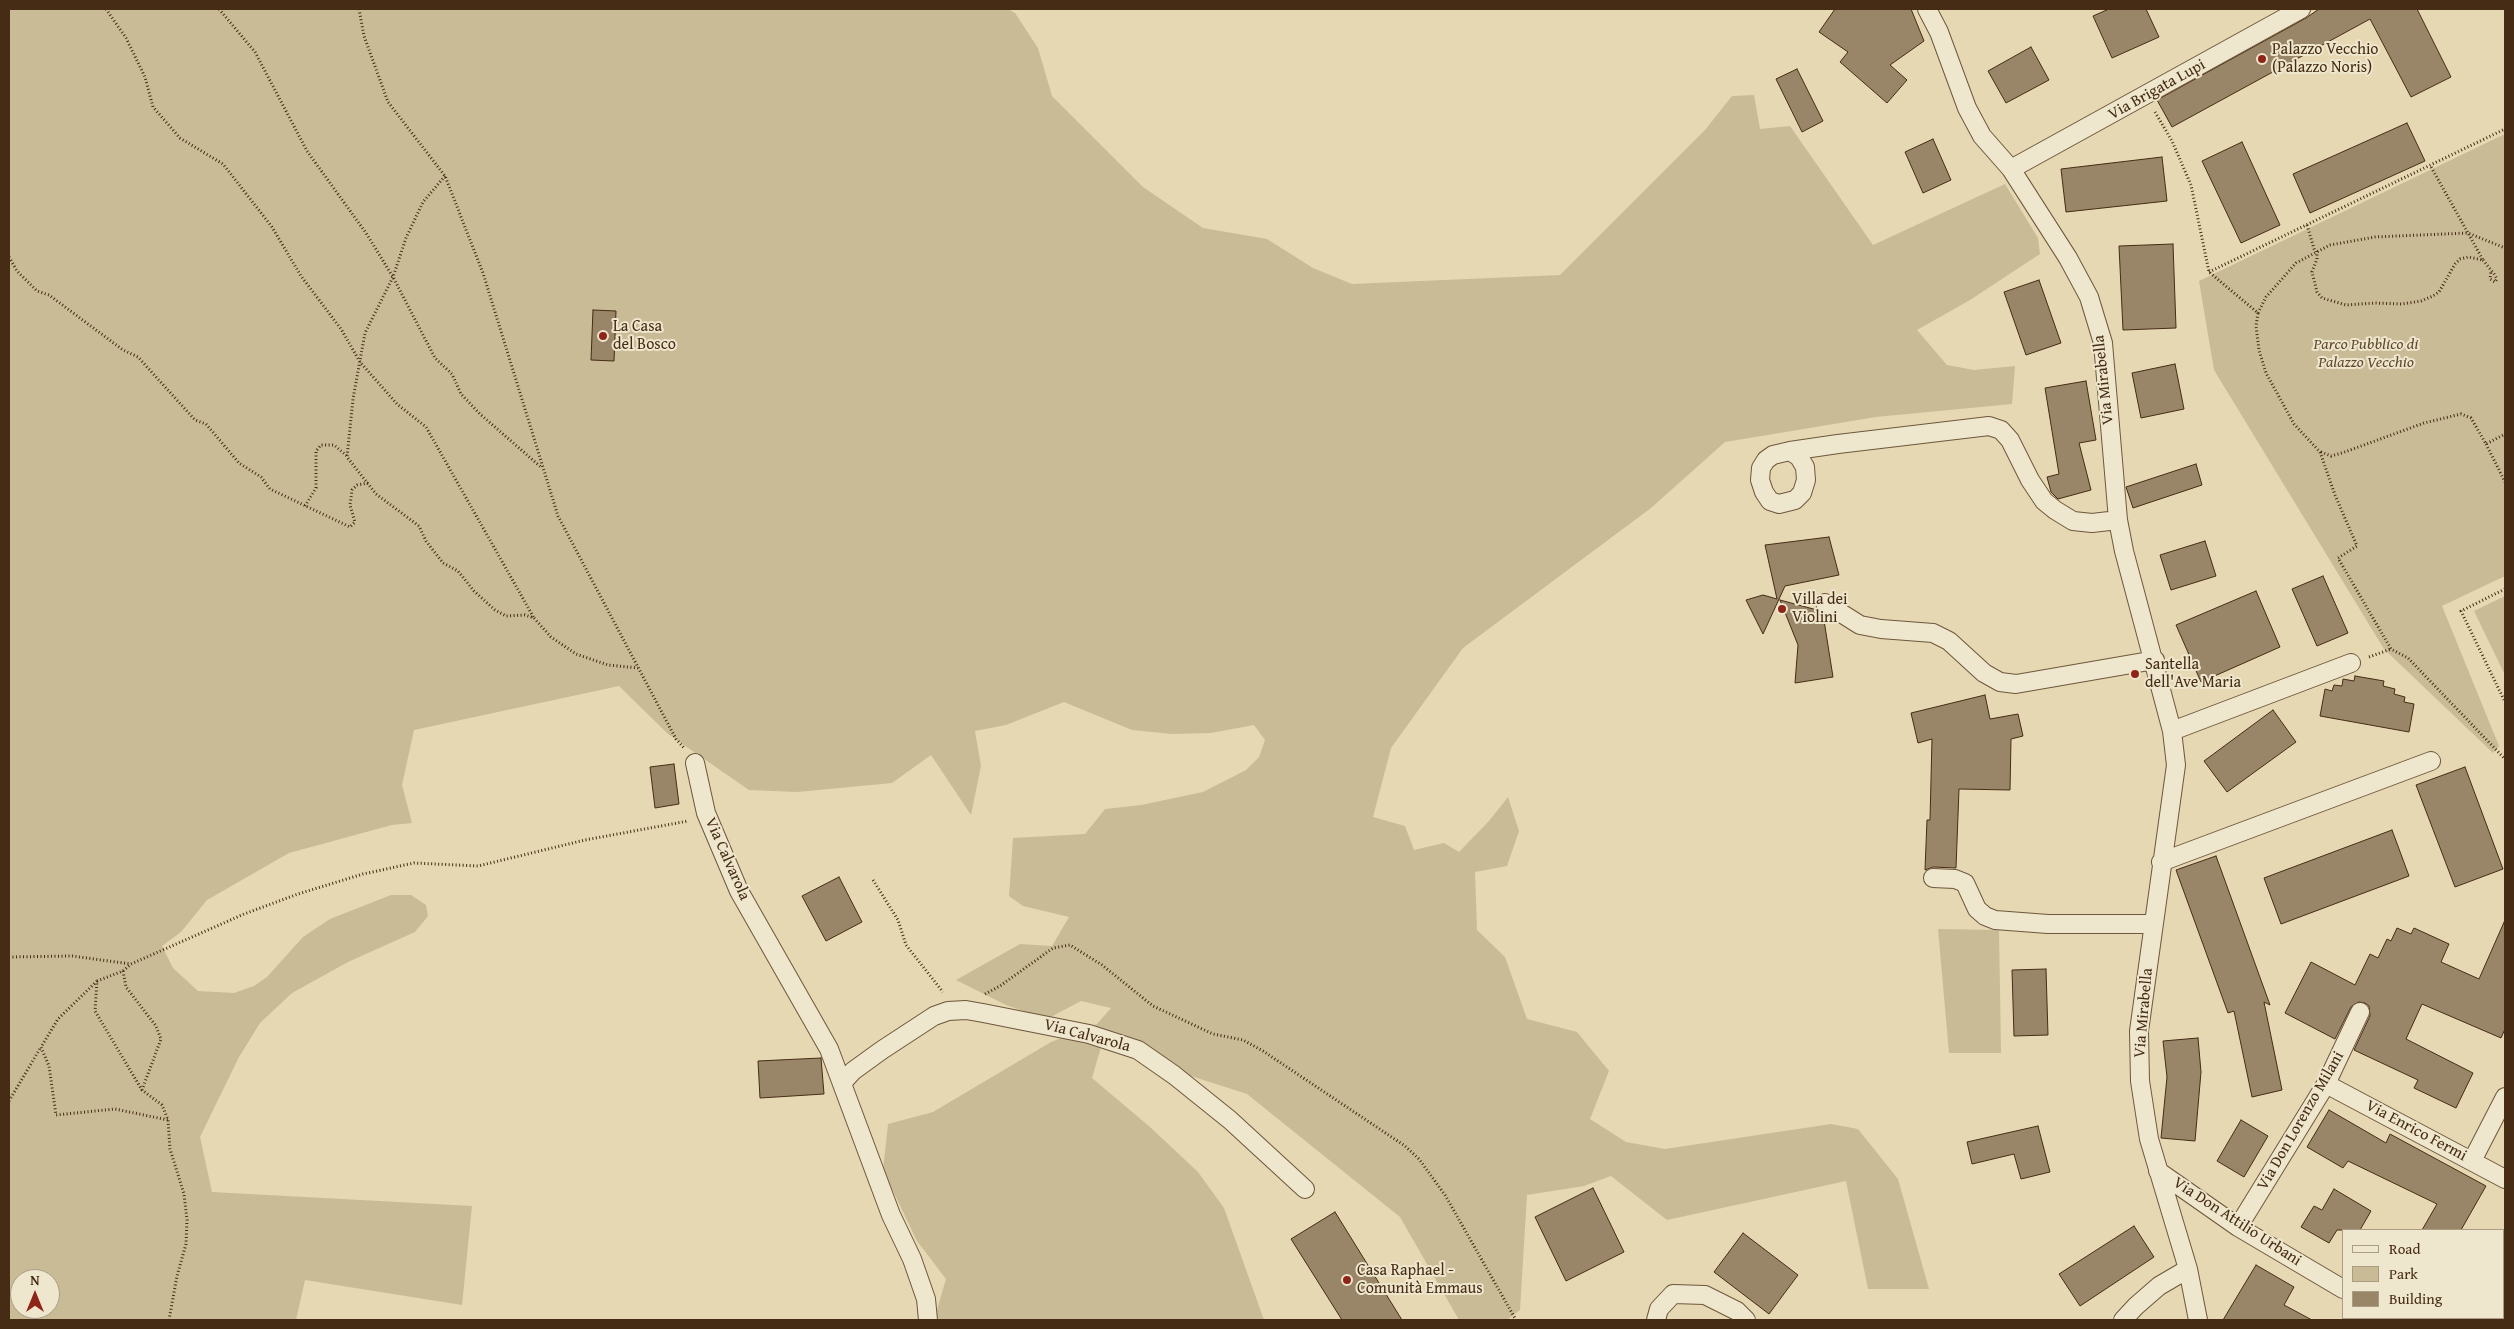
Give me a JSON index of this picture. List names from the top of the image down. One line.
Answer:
{"streets":{"street":["Via Brigata Lupi","Via Mirabella","Via Calvarola","Via Don Lorenzo Milani","Via Enrico Fermi","Via Don Attilio Urbani"]},"crossings":[["Via Brigata Lupi","Via Mirabella"],["Via Mirabella","Via Don Attilio Urbani"],["Via Don Lorenzo Milani","Via Enrico Fermi"],["Via Don Lorenzo Milani","Via Don Attilio Urbani"]],"parks":["Parco Pubblico di Palazzo Vecchio"],"places":["Palazzo Vecchio (Palazzo Noris)","La Casa del Bosco","Villa dei Violini","Santella dell'Ave Maria","Casa Raphael - Comunità Emmaus"],"legend":["Road","Park","Building"],"north":"top"}
